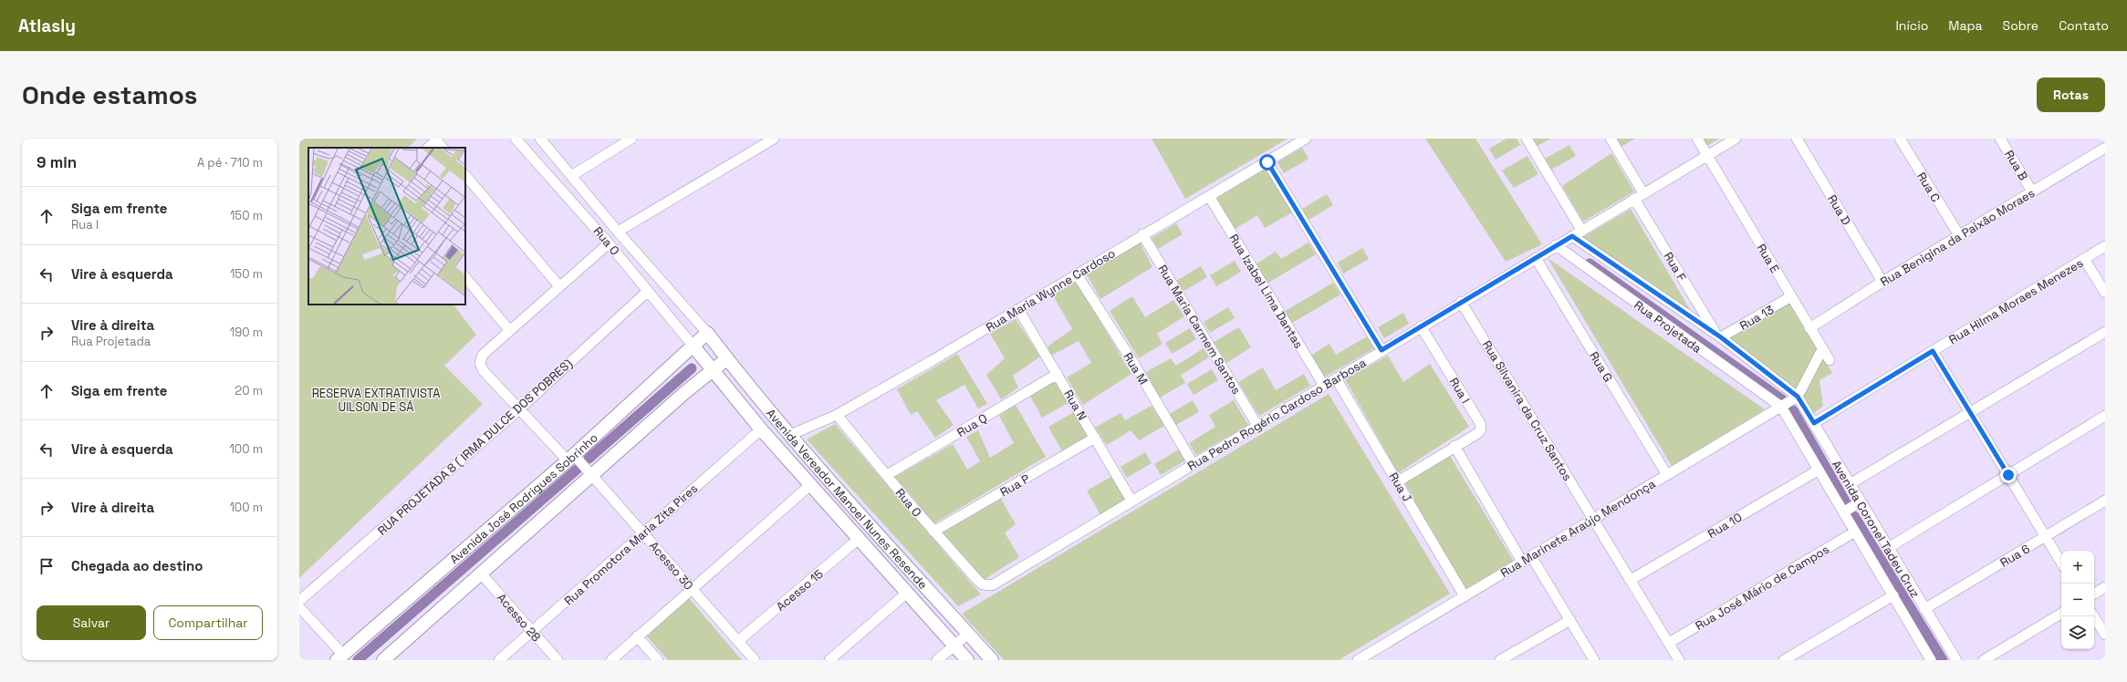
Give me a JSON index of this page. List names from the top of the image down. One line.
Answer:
{"streets":{"street":["Rua B","Rua C","Rua D","Rua Benigina da Paixão Moraes","Rua O","Rua E","Rua F","Rua Maria Wynne Cardoso","Rua Izabel Lima Dantas","Rua Hilma Moraes Menezes","Rua 13","Rua Projetada","Rua Maria Carmem Santos","Rua G","Rua M","Rua I","Rua N","Rua Silvanira da Cruz Santos","Rua Pedro Rogério Cardoso Barbosa","Rua Q","RUA PROJETADA 8 ( IRMA DULCE DOS POBRES)","Rua P","Rua J","Avenida Vereador Manoel Nunes Resende","Avenida José Rodrigues Sobrinho","Rua 10","Rua Marinete Araújo Mendonça","Avenida Coronel Tadeu Cruz","Rua Promotora Maria Zita Pires","Rua 6","Acesso 30","Rua José Mário de Campos","Acesso 15","Acesso 28"]},"crossings":[["Rua B","Rua Benigina da Paixão Moraes"],["Rua C","Rua Benigina da Paixão Moraes"],["Rua D","Rua Benigina da Paixão Moraes"],["Rua Benigina da Paixão Moraes","Rua E"],["Rua O","Rua Maria Wynne Cardoso"],["Rua O","Rua Pedro Rogério Cardoso Barbosa"],["Rua O","Rua Q"],["Rua O","RUA PROJETADA 8 ( IRMA DULCE DOS POBRES)"],["Rua O","Rua P"],["Rua O","Avenida Vereador Manoel Nunes Resende"],["Rua O","Avenida José Rodrigues Sobrinho"],["Rua O","Acesso 30"],["Rua E","Rua 13"],["Rua E","Rua Pedro Rogério Cardoso Barbosa"],["Rua F","Rua 13"],["Rua F","Rua Projetada"],["Rua F","Rua Pedro Rogério Cardoso Barbosa"],["Rua Maria Wynne Cardoso","Rua Izabel Lima Dantas"],["Rua Maria Wynne Cardoso","Rua Maria Carmem Santos"],["Rua Maria Wynne Cardoso","Rua M"],["Rua Maria Wynne Cardoso","Rua N"],["Rua Maria Wynne Cardoso","Avenida Vereador Manoel Nunes Resende"],["Rua Izabel Lima Dantas","Rua Pedro Rogério Cardoso Barbosa"],["Rua Hilma Moraes Menezes","Avenida Coronel Tadeu Cruz"],["Rua 13","Rua Projetada"],["Rua Projetada","Rua Pedro Rogério Cardoso Barbosa"],["Rua Projetada","Rua Marinete Araújo Mendonça"],["Rua Projetada","Avenida Coronel Tadeu Cruz"],["Rua Maria Carmem Santos","Rua Pedro Rogério Cardoso Barbosa"],["Rua G","Rua Pedro Rogério Cardoso Barbosa"],["Rua G","Rua Marinete Araújo Mendonça"],["Rua M","Rua Pedro Rogério Cardoso Barbosa"],["Rua I","Rua Pedro Rogério Cardoso Barbosa"],["Rua I","Rua J"],["Rua N","Rua Pedro Rogério Cardoso Barbosa"],["Rua N","Rua Q"],["Rua N","Rua P"],["Rua Silvanira da Cruz Santos","Rua Pedro Rogério Cardoso Barbosa"],["Rua Silvanira da Cruz Santos","Rua 10"],["Rua Silvanira da Cruz Santos","Rua Marinete Araújo Mendonça"],["Rua Silvanira da Cruz Santos","Rua José Mário de Campos"],["Rua Pedro Rogério Cardoso Barbosa","Rua J"],["RUA PROJETADA 8 ( IRMA DULCE DOS POBRES)","Acesso 30"],["Rua J","Rua Marinete Araújo Mendonça"],["Avenida Vereador Manoel Nunes Resende","Avenida José Rodrigues Sobrinho"],["Avenida Vereador Manoel Nunes Resende","Rua Promotora Maria Zita Pires"],["Avenida Vereador Manoel Nunes Resende","Acesso 15"],["Avenida José Rodrigues Sobrinho","Acesso 30"],["Rua 10","Avenida Coronel Tadeu Cruz"],["Rua Marinete Araújo Mendonça","Avenida Coronel Tadeu Cruz"],["Avenida Coronel Tadeu Cruz","Rua 6"],["Avenida Coronel Tadeu Cruz","Rua José Mário de Campos"],["Rua Promotora Maria Zita Pires","Acesso 30"],["Rua Promotora Maria Zita Pires","Acesso 28"],["Acesso 30","Acesso 15"]],"parks":["RESERVA EXTRATIVISTA UILSON DE SÁ"],"page":{"header":"Atlasly","nav":["Início","Mapa","Sobre","Contato"],"buttons":["Rotas",["Salvar","Compartilhar"]],"title":"Onde estamos","heading":["9 min","A pé · 710 m"],"list":[["Siga em frente","Rua I","150 m"],["Vire à esquerda","150 m"],["Vire à direita","Rua Projetada","190 m"],["Siga em frente","20 m"],["Vire à esquerda","100 m"],["Vire à direita","100 m"],"Chegada ao destino"],"map_buttons":["+","−"]}}
